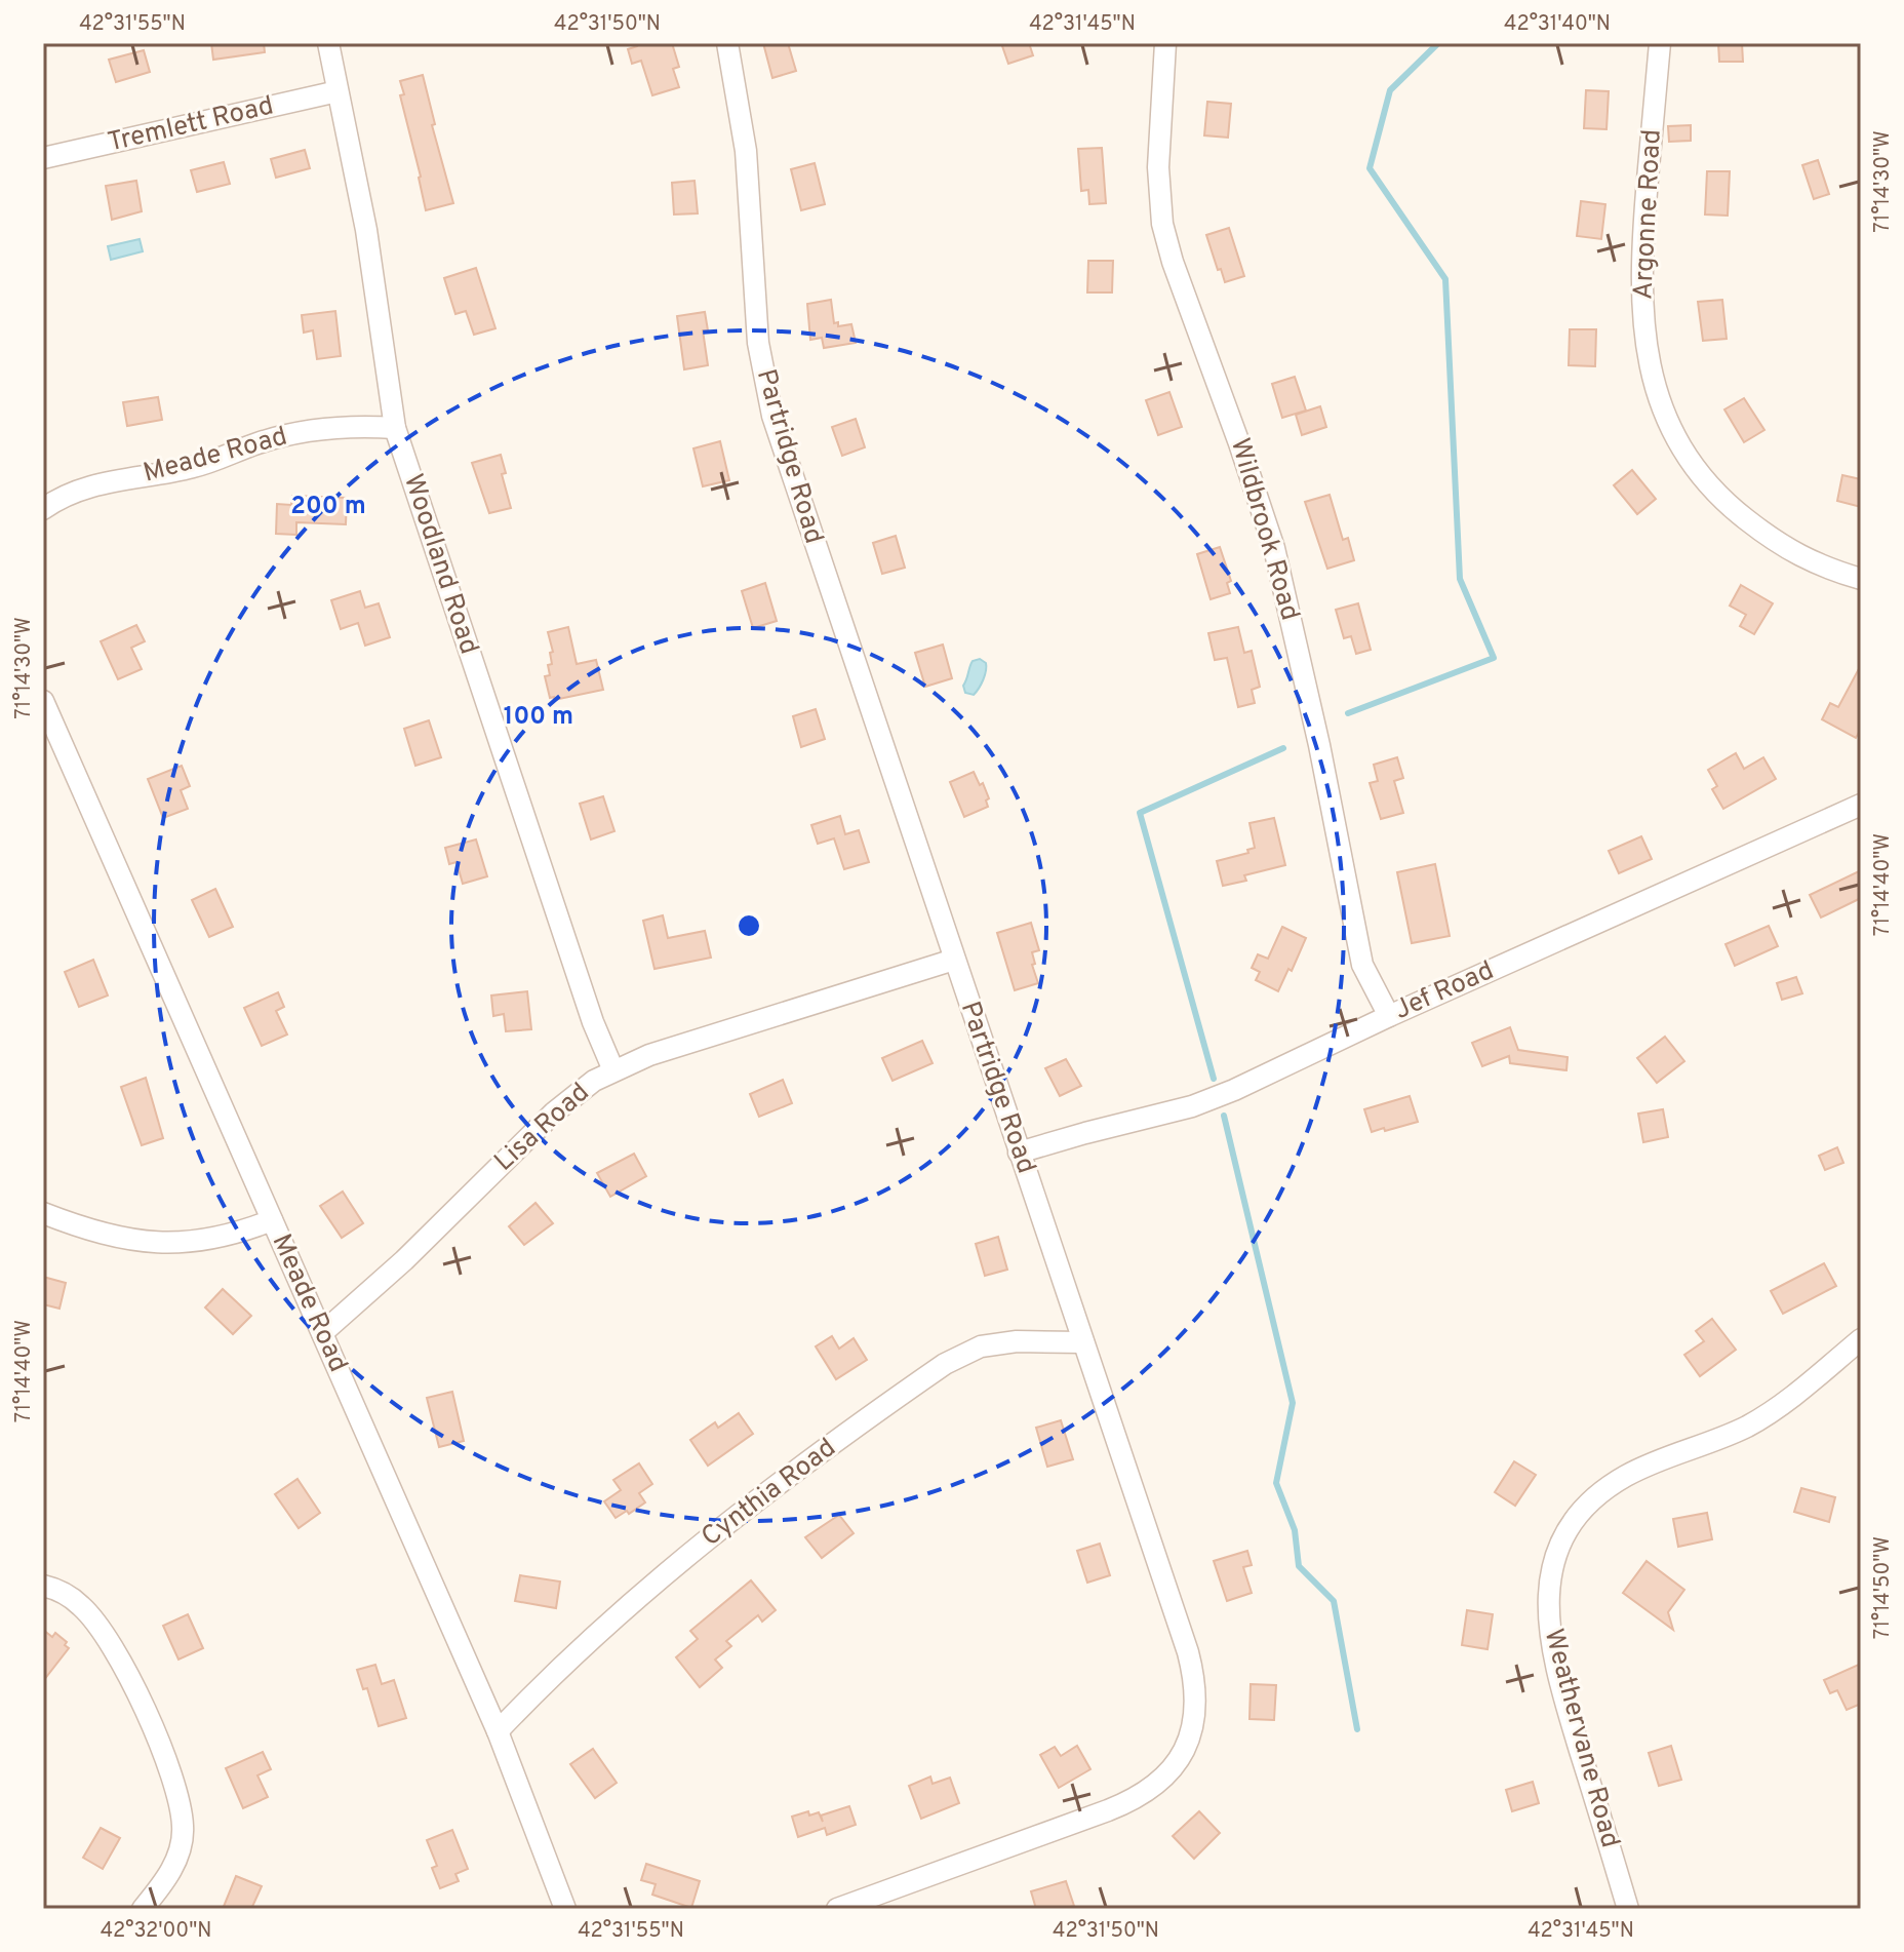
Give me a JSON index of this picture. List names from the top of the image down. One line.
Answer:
{"streets":{"street":["Tremlett Road","Argonne Road","Meade Road","Partridge Road","Wildbrook Road","Woodland Road","Jef Road","Lisa Road","Cynthia Road","Weathervane Road"]},"crossings":[["Tremlett Road","Woodland Road"],["Meade Road","Woodland Road"],["Meade Road","Lisa Road"],["Meade Road","Cynthia Road"],["Partridge Road","Jef Road"],["Partridge Road","Lisa Road"],["Partridge Road","Cynthia Road"],["Wildbrook Road","Jef Road"],["Woodland Road","Lisa Road"]],"coordinates":["42°31'55\"N","42°31'50\"N","42°31'45\"N","42°31'40\"N","71°14'30\"W","71°14'40\"W","71°14'50\"W","42°32'00\"N"],"rings":["200 m","100 m"]}
